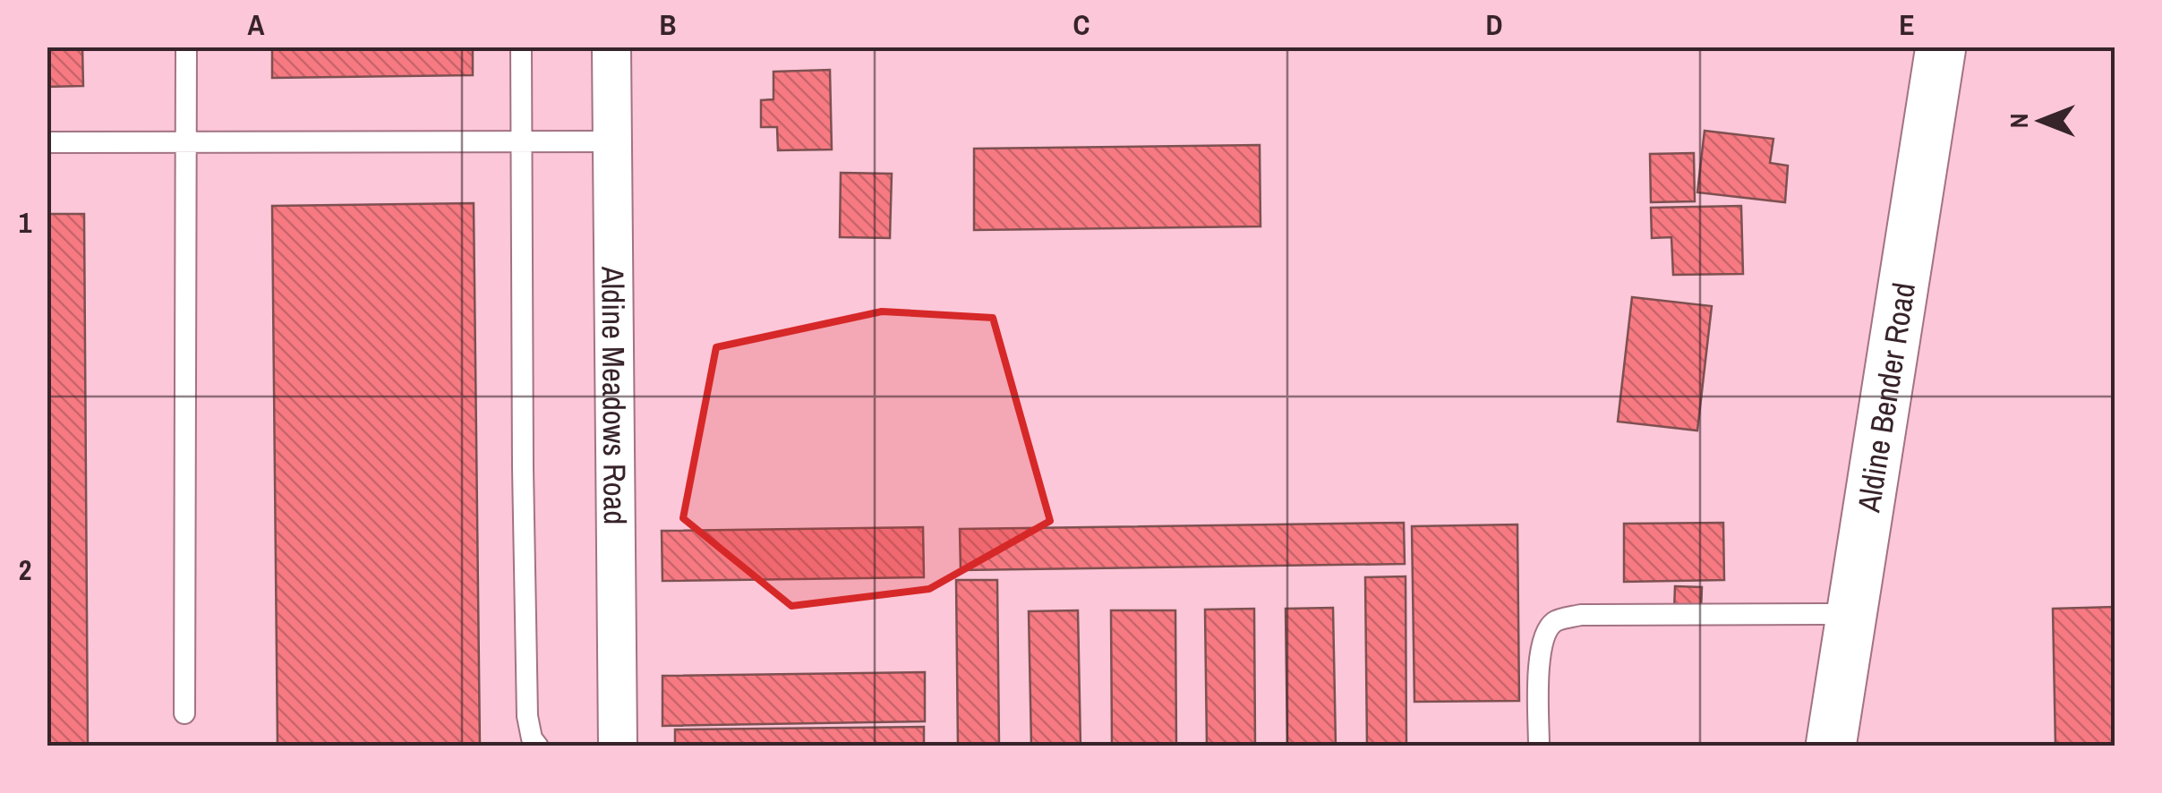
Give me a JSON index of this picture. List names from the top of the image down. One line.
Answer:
{"streets":{"main road":["Aldine Bender Road"],"street":["Aldine Meadows Road"]},"north":"left","grid":{"columns":["A","B","C","D","E"],"rows":["1","2"]}}
